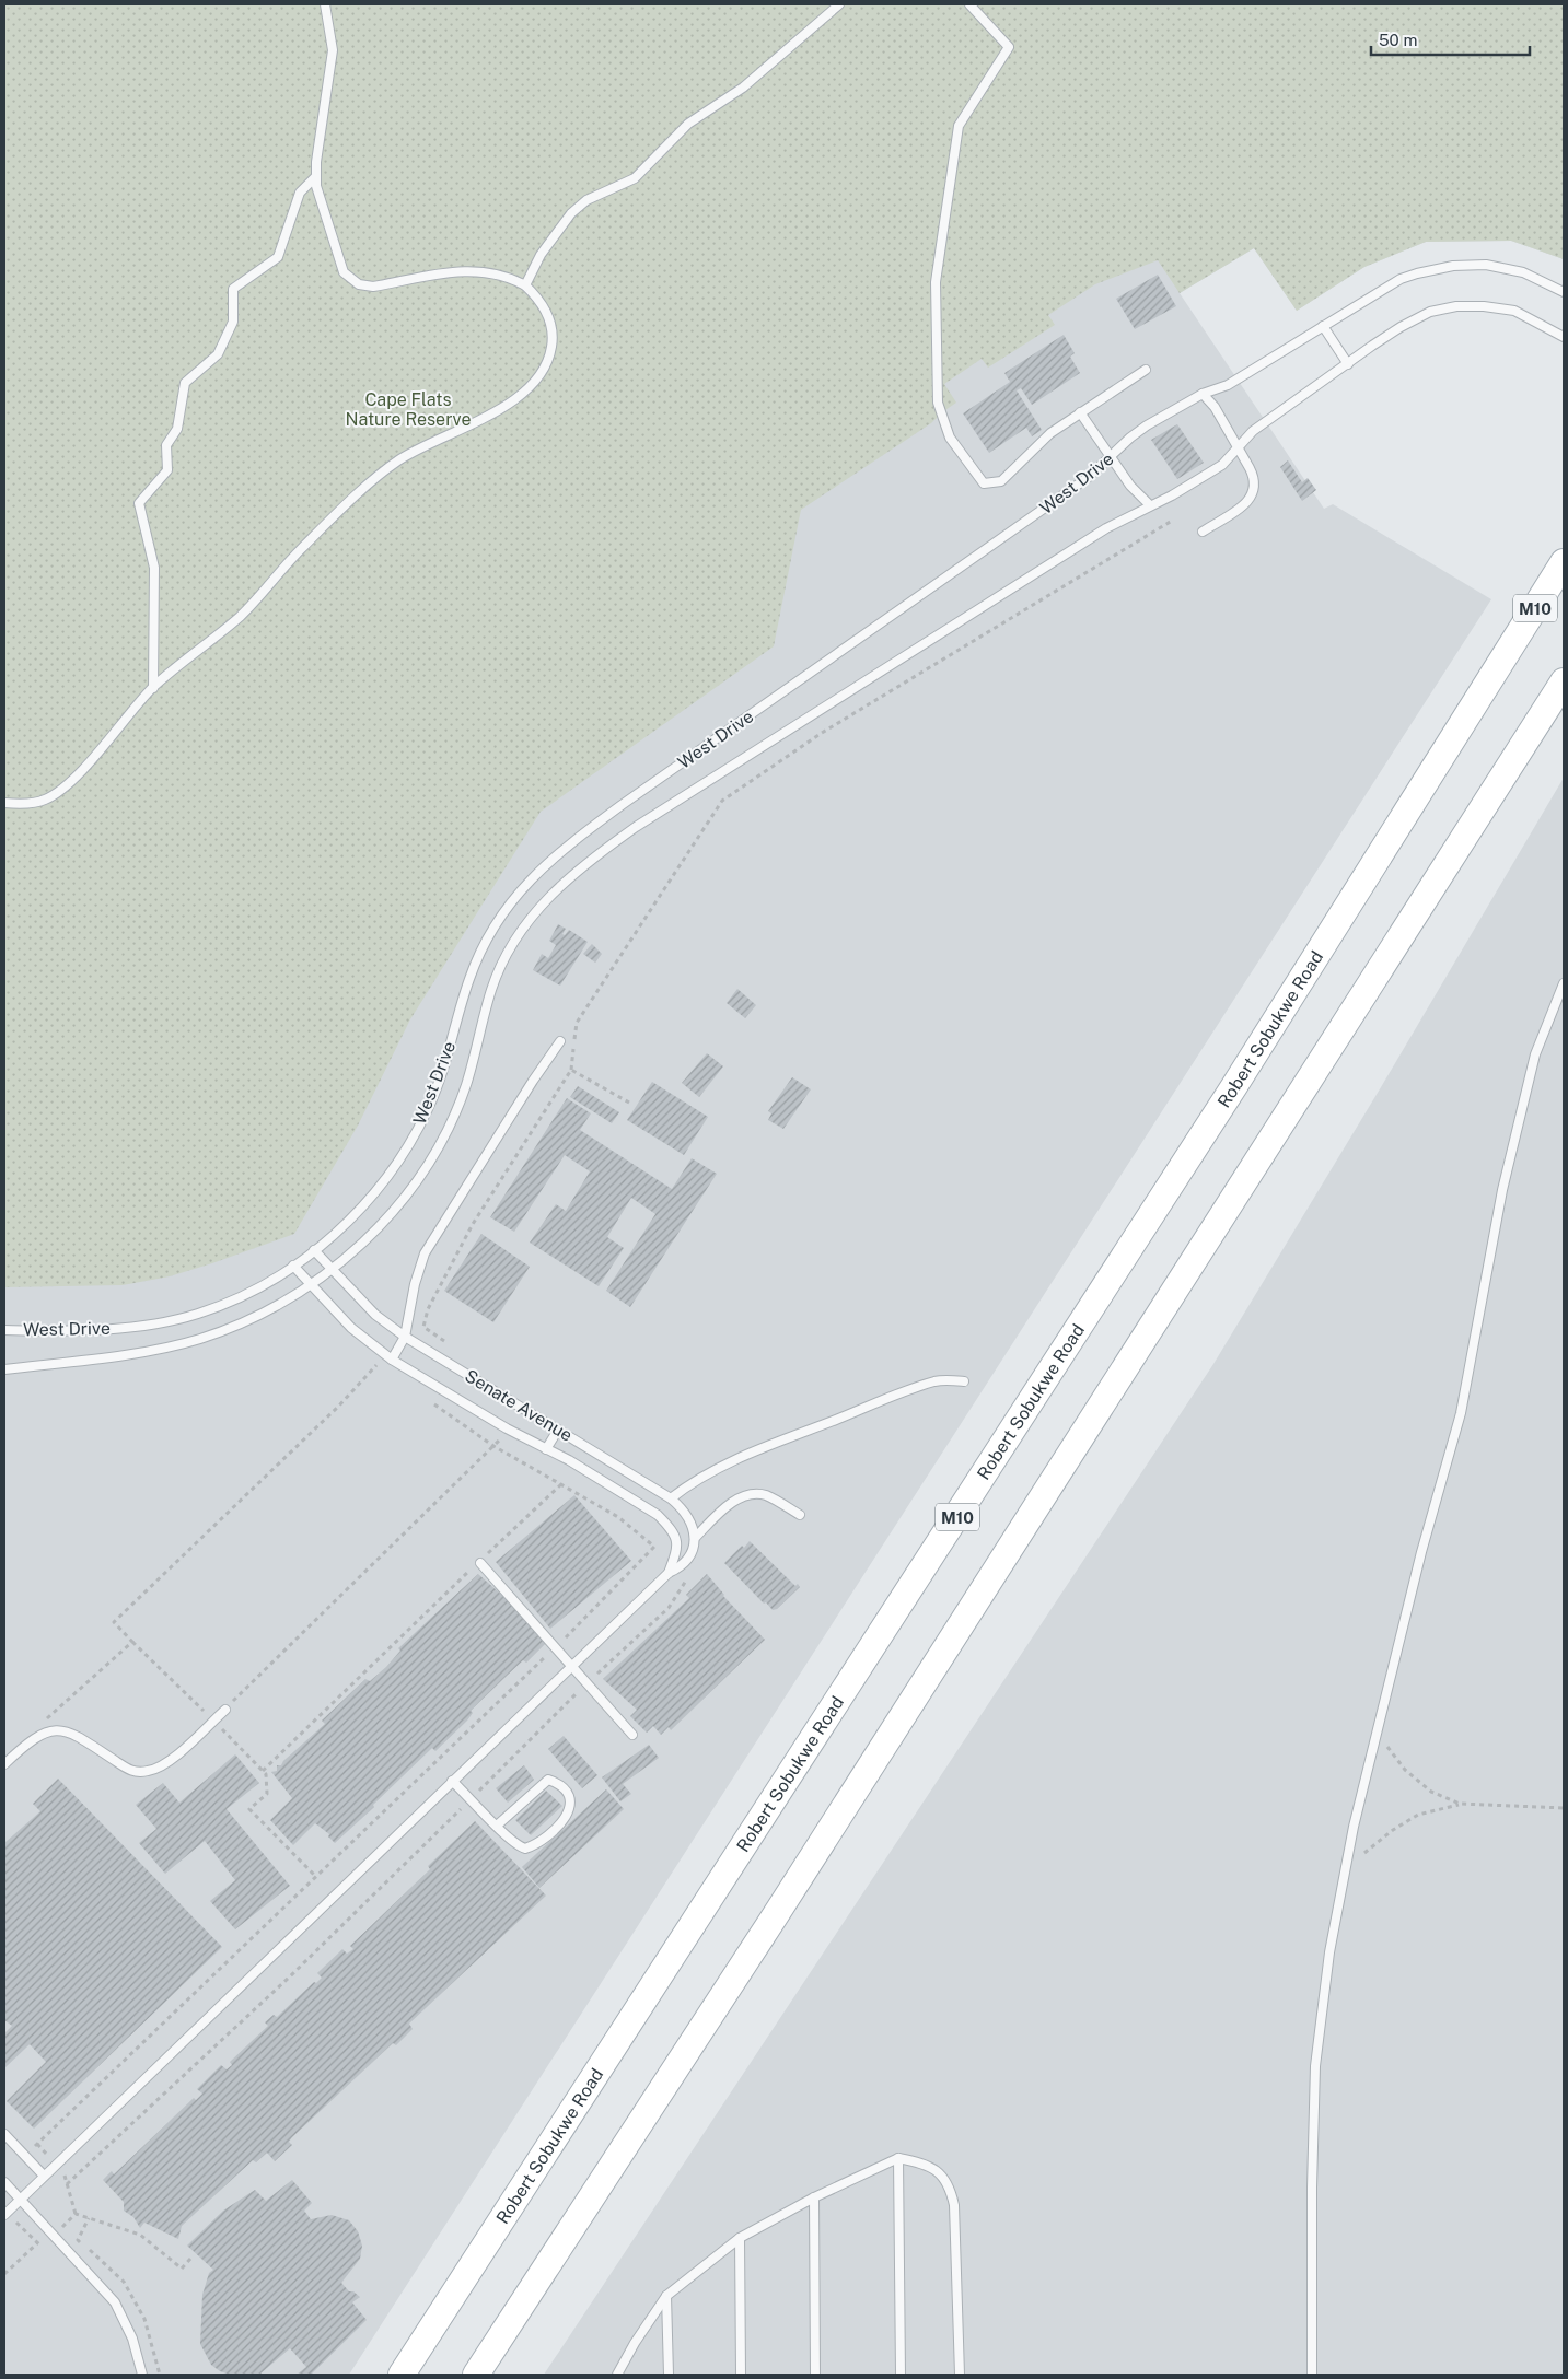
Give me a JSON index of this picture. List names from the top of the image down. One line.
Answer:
{"streets":{"main road":["M10","Robert Sobukwe Road"],"lane":["West Drive","Senate Avenue"]},"crossings":[["West Drive","Senate Avenue"]],"parks":["Cape Flats Nature Reserve"],"scale_bar":"50 m"}
